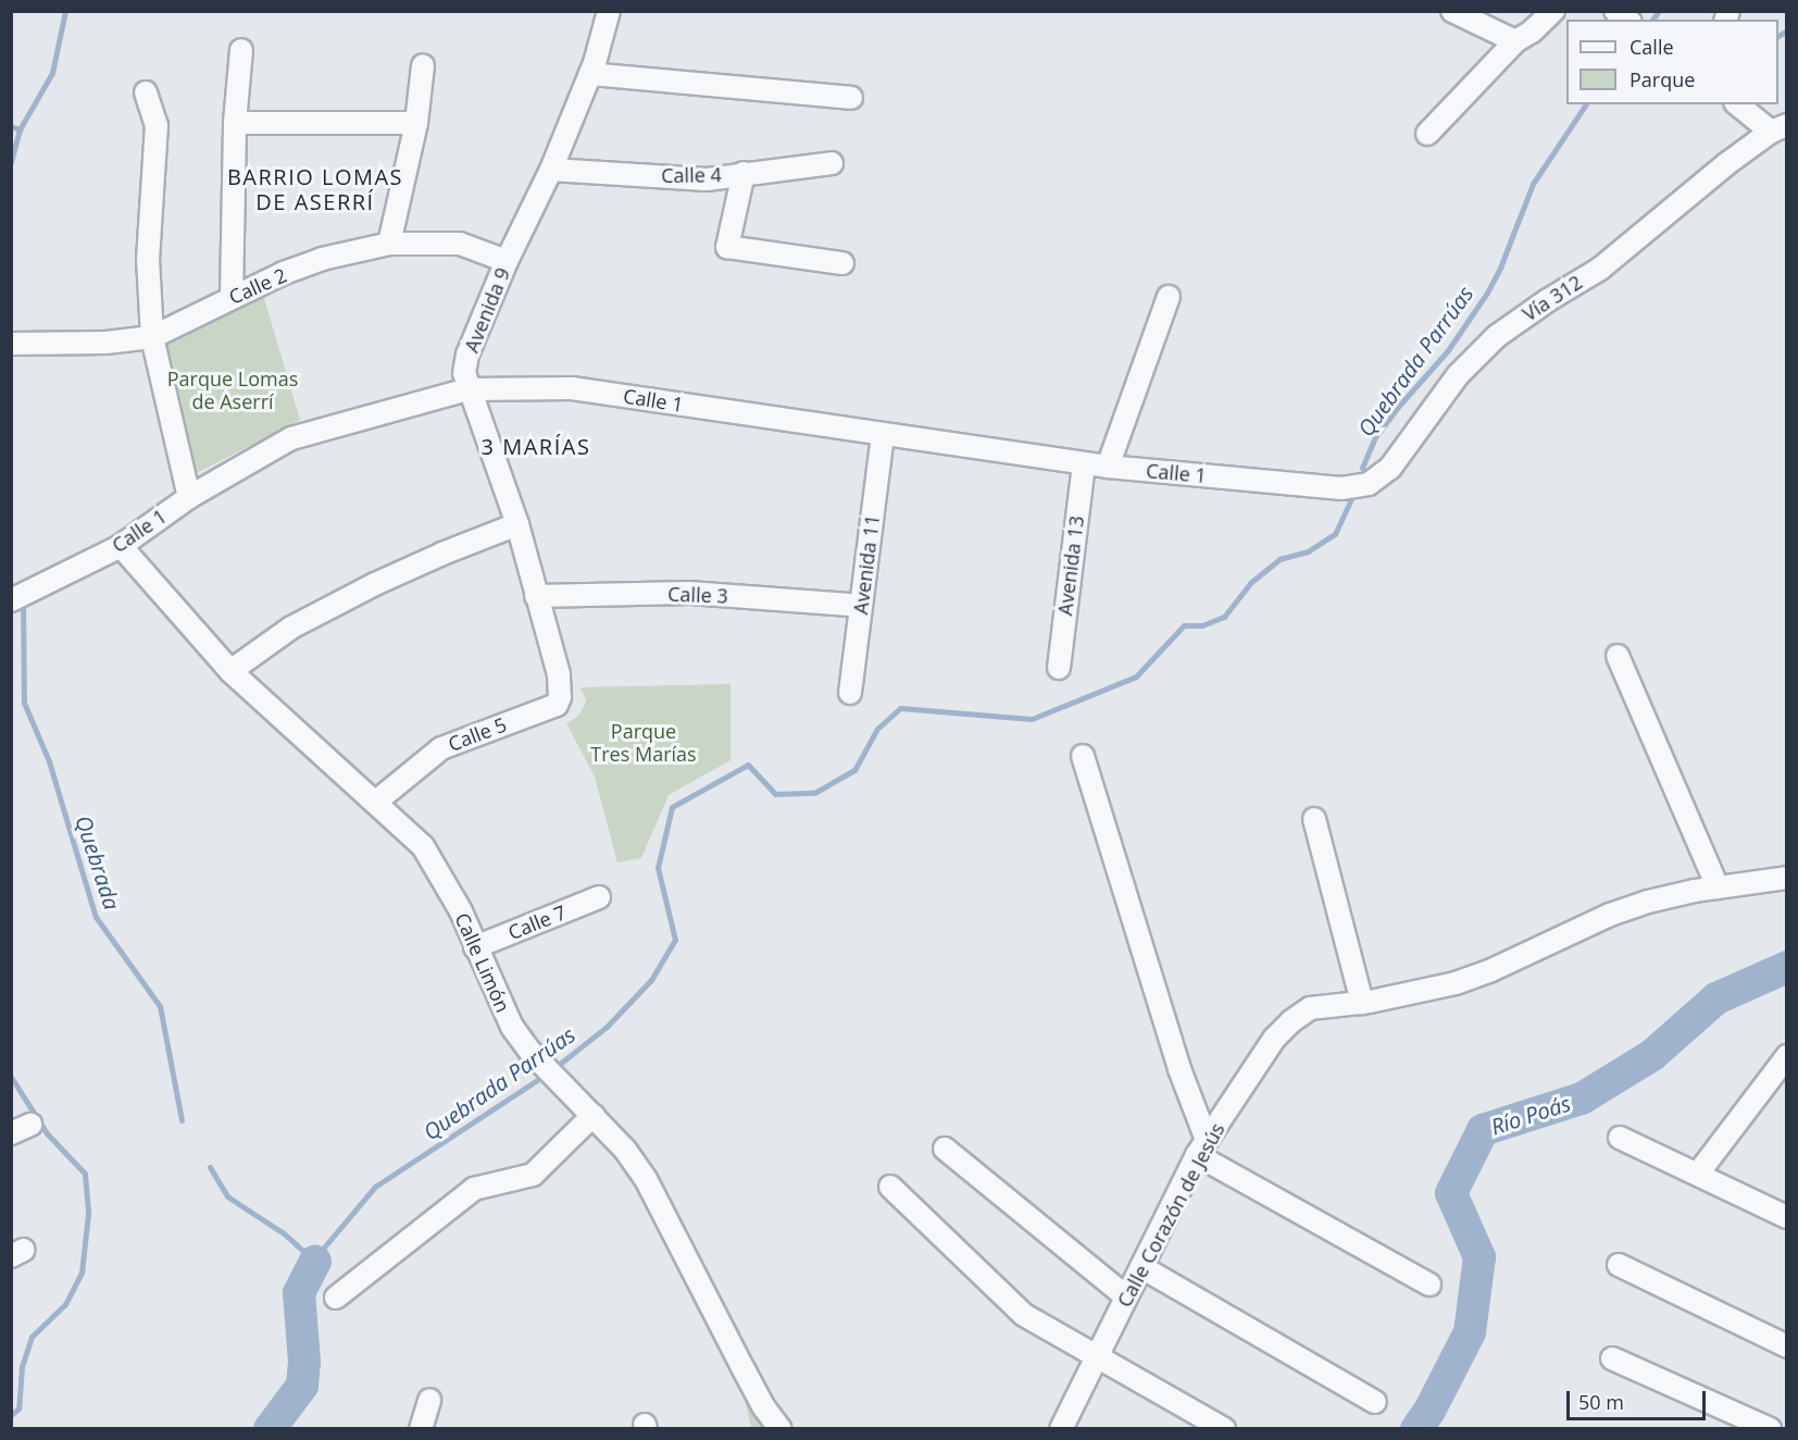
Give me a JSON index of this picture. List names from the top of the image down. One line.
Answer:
{"streets":{"street":["Calle 4","Calle 2","Vía 312","Avenida 9","Calle 1","Avenida 11","Avenida 13","Calle 3","Calle 5","Calle 7","Calle Limón","Calle Corazón de Jesús"]},"crossings":[["Calle 4","Avenida 9"],["Calle 2","Avenida 9"],["Vía 312","Calle 1"],["Avenida 9","Calle 1"],["Avenida 9","Calle 3"],["Avenida 9","Calle 5"],["Calle 1","Avenida 11"],["Calle 1","Avenida 13"],["Calle 1","Calle Limón"],["Avenida 11","Calle 3"],["Calle 5","Calle Limón"],["Calle 7","Calle Limón"]],"districts":["BARRIO LOMAS DE ASERRÍ","3 MARÍAS"],"water":["Quebrada Parrúas","Quebrada","Río Poás"],"parks":["Parque Lomas de Aserrí","Parque Tres Marías"],"legend":["Calle","Parque"],"scale_bar":"50 m"}
